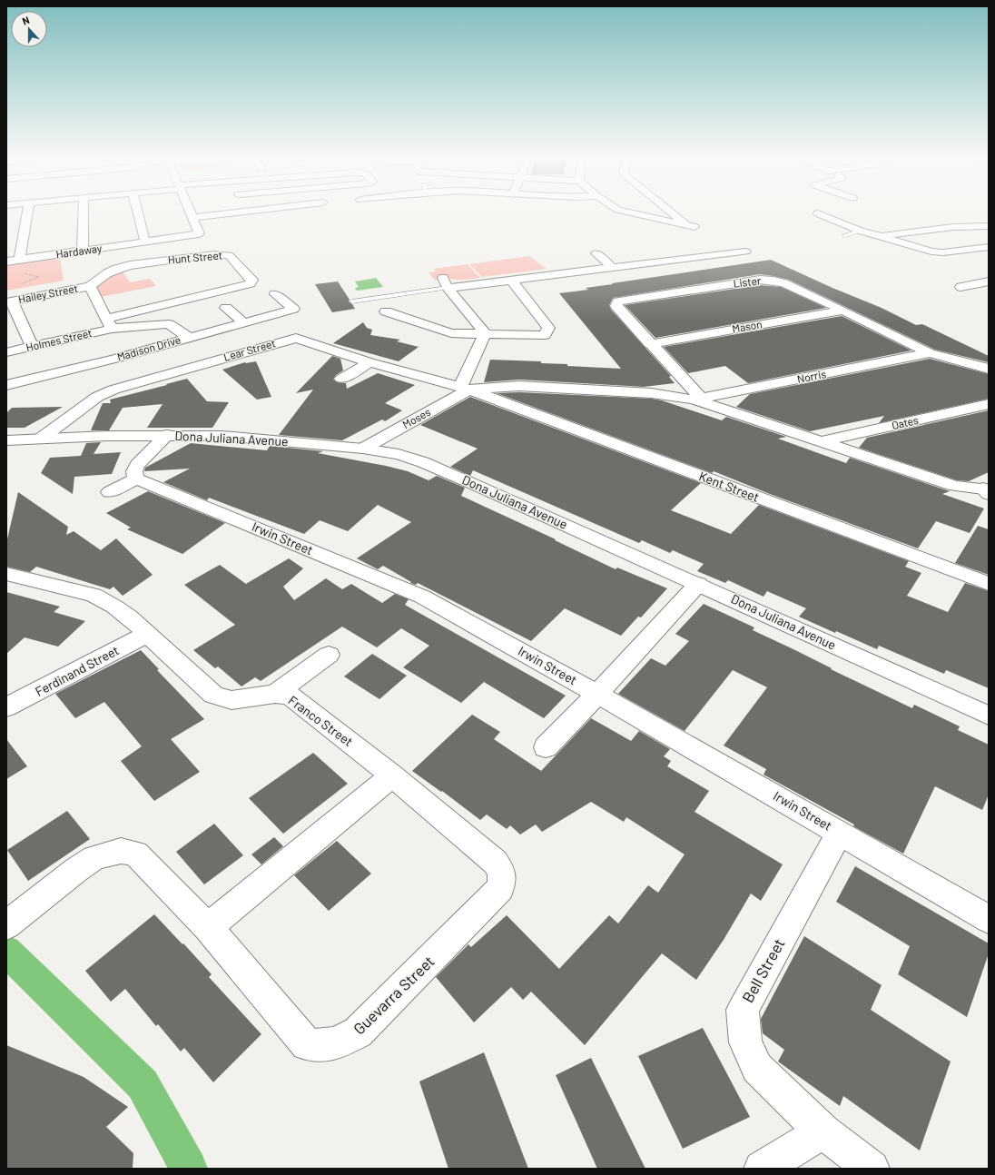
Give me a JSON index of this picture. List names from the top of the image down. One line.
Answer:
{"streets":{"street":["Hardaway","Hunt Street","Lister","Hailey Street","Mason","Holmes Street","Madison Drive","Lear Street","Norris","Moses","Oates","Dona Juliana Avenue","Kent Street","Irwin Street","Ferdinand Street","Franco Street","Bell Street","Guevarra Street"]},"crossings":[["Hunt Street","Hailey Street"],["Hunt Street","Holmes Street"],["Lister","Mason"],["Lister","Norris"],["Lear Street","Moses"],["Lear Street","Dona Juliana Avenue"],["Lear Street","Kent Street"],["Moses","Dona Juliana Avenue"],["Moses","Kent Street"],["Irwin Street","Bell Street"],["Ferdinand Street","Franco Street"],["Franco Street","Guevarra Street"]],"north":"top"}
